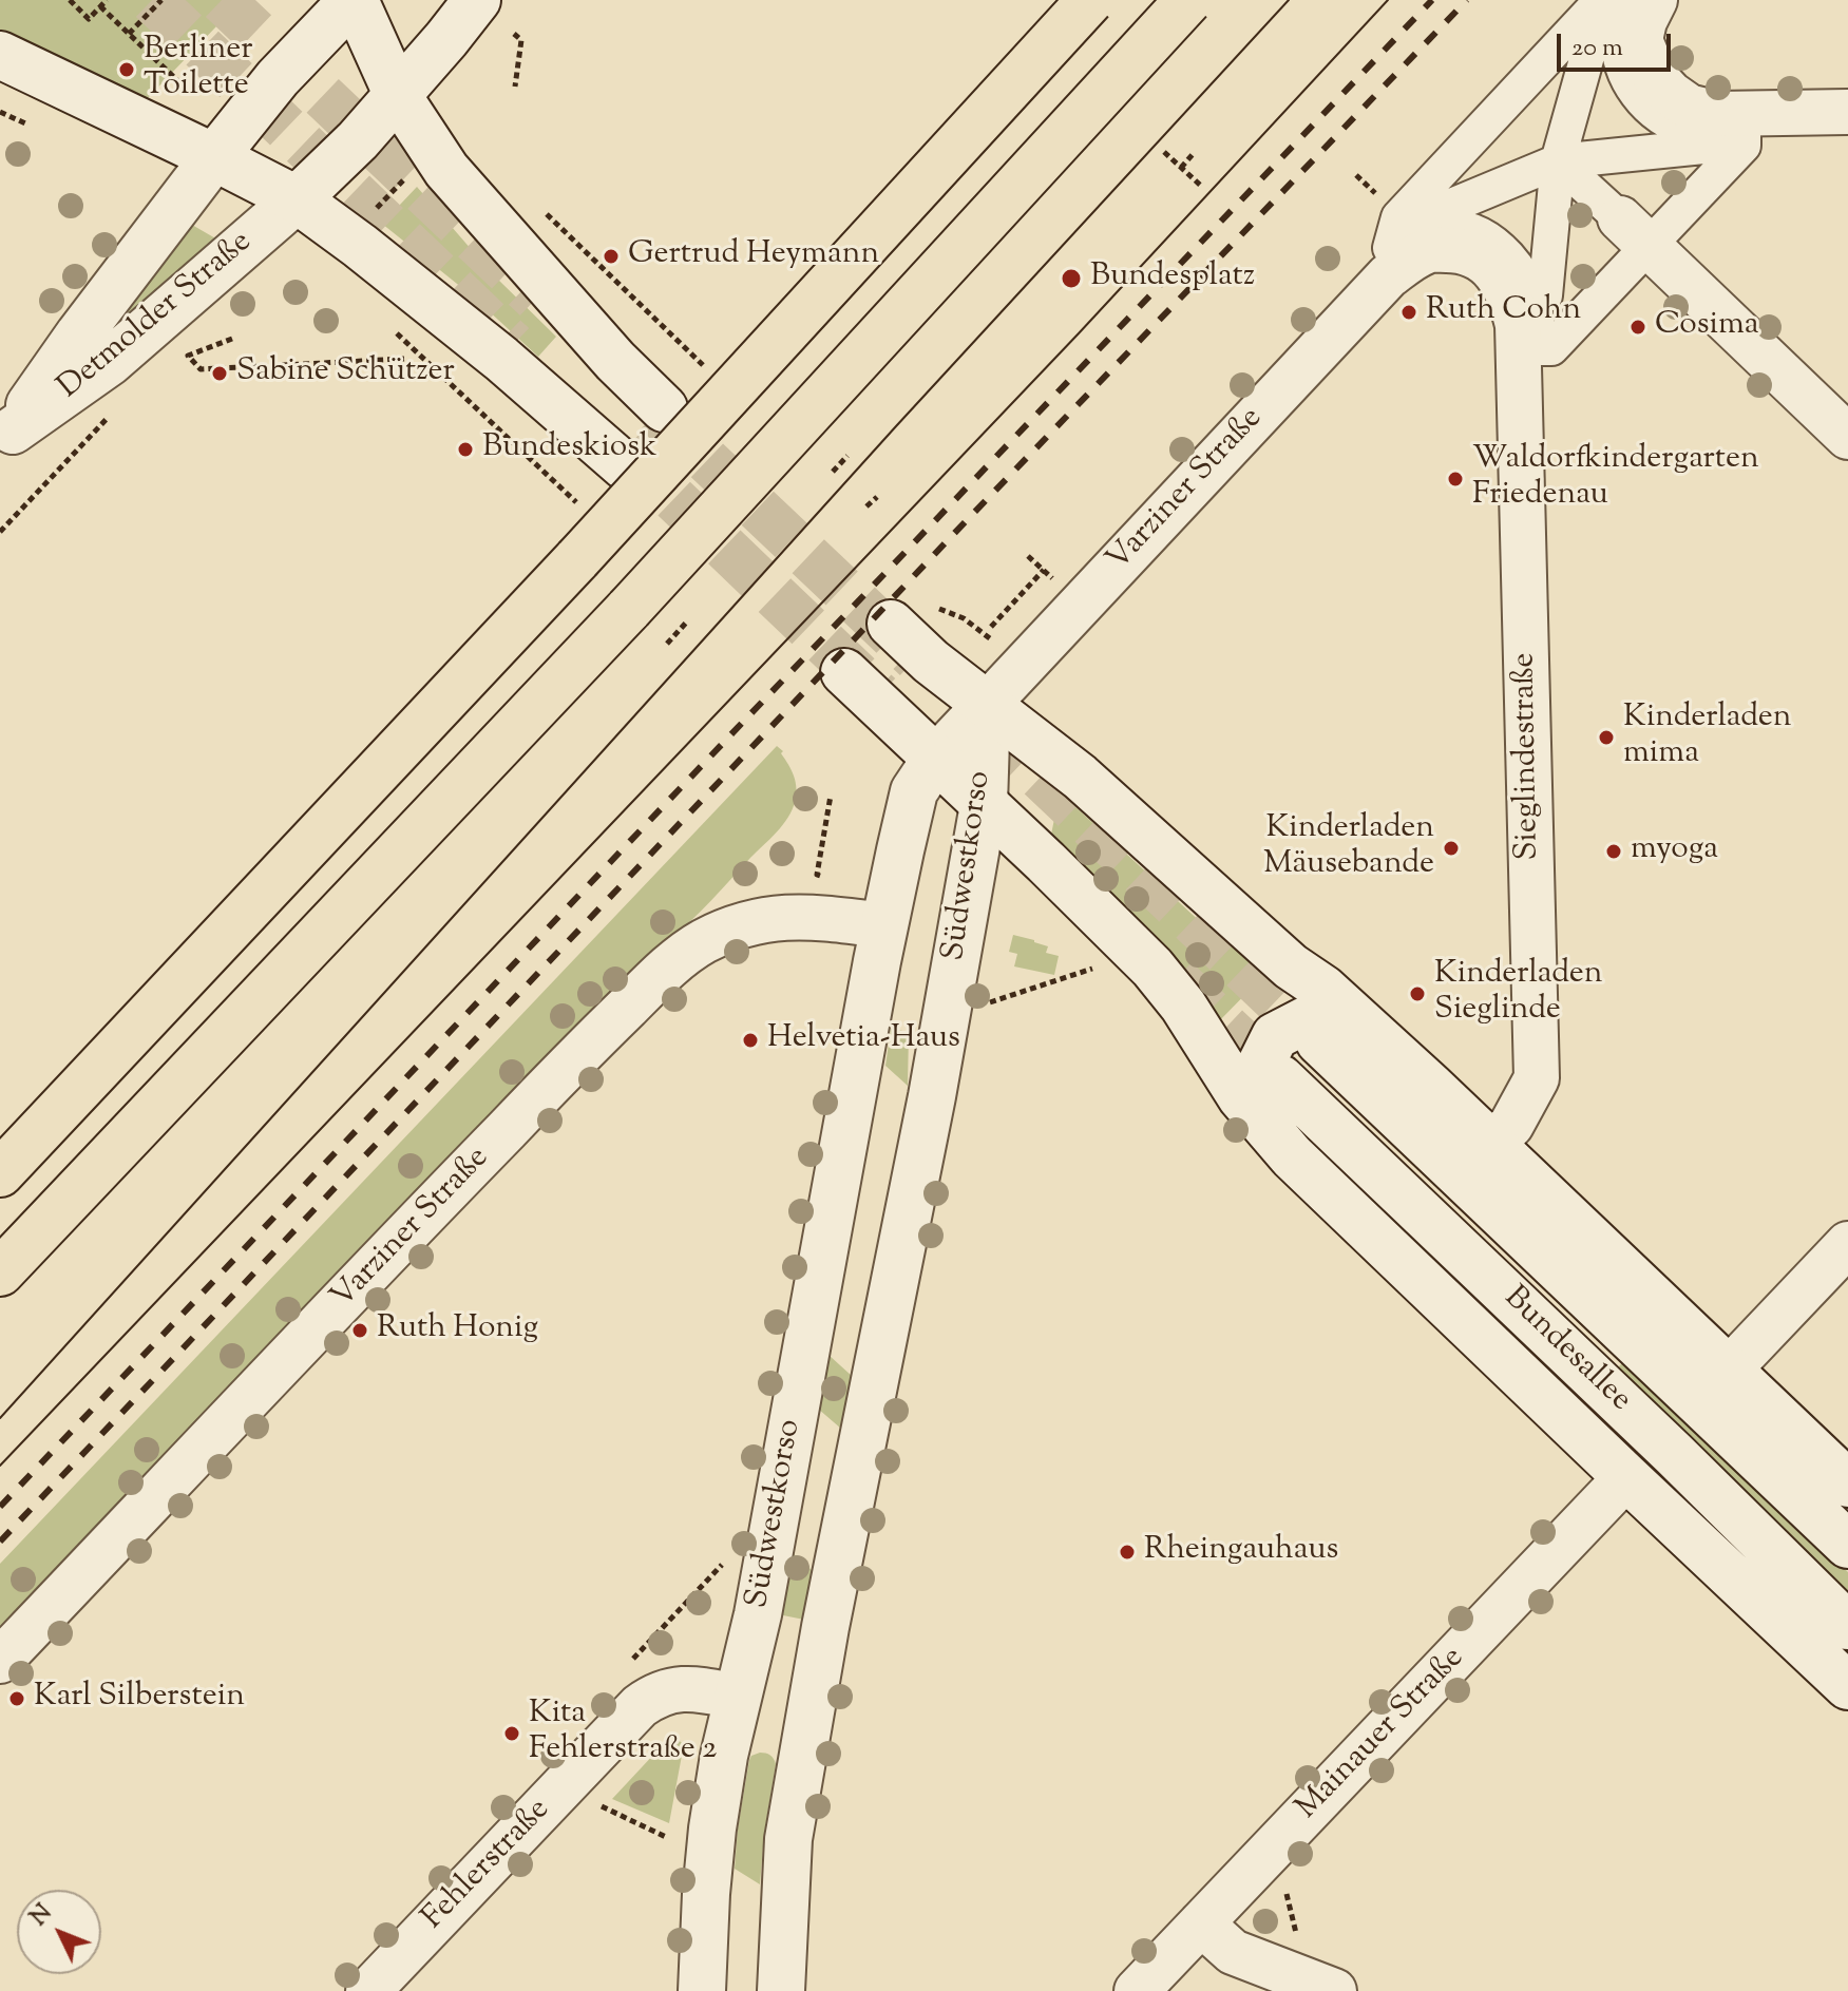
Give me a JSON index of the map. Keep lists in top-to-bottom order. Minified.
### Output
{"streets":{"main road":["Detmolder Straße","Südwestkorso","Bundesallee"],"street":["Varziner Straße","Sieglindestraße","Mainauer Straße","Fehlerstraße"]},"crossings":[["Varziner Straße","Sieglindestraße"],["Varziner Straße","Südwestkorso"],["Südwestkorso","Fehlerstraße"]],"places":["Berliner Toilette","Gertrud Heymann","Bundesplatz","Ruth Cohn","Cosima","Sabine Schützer","Bundeskiosk","Waldorfkindergarten Friedenau","Kinderladen mima","Kinderladen Mäusebande","myoga","Kinderladen Sieglinde","Helvetia-Haus","Ruth Honig","Rheingauhaus","Karl Silberstein","Kita Fehlerstraße 2"],"scale_bar":"20 m","north":"top left"}
